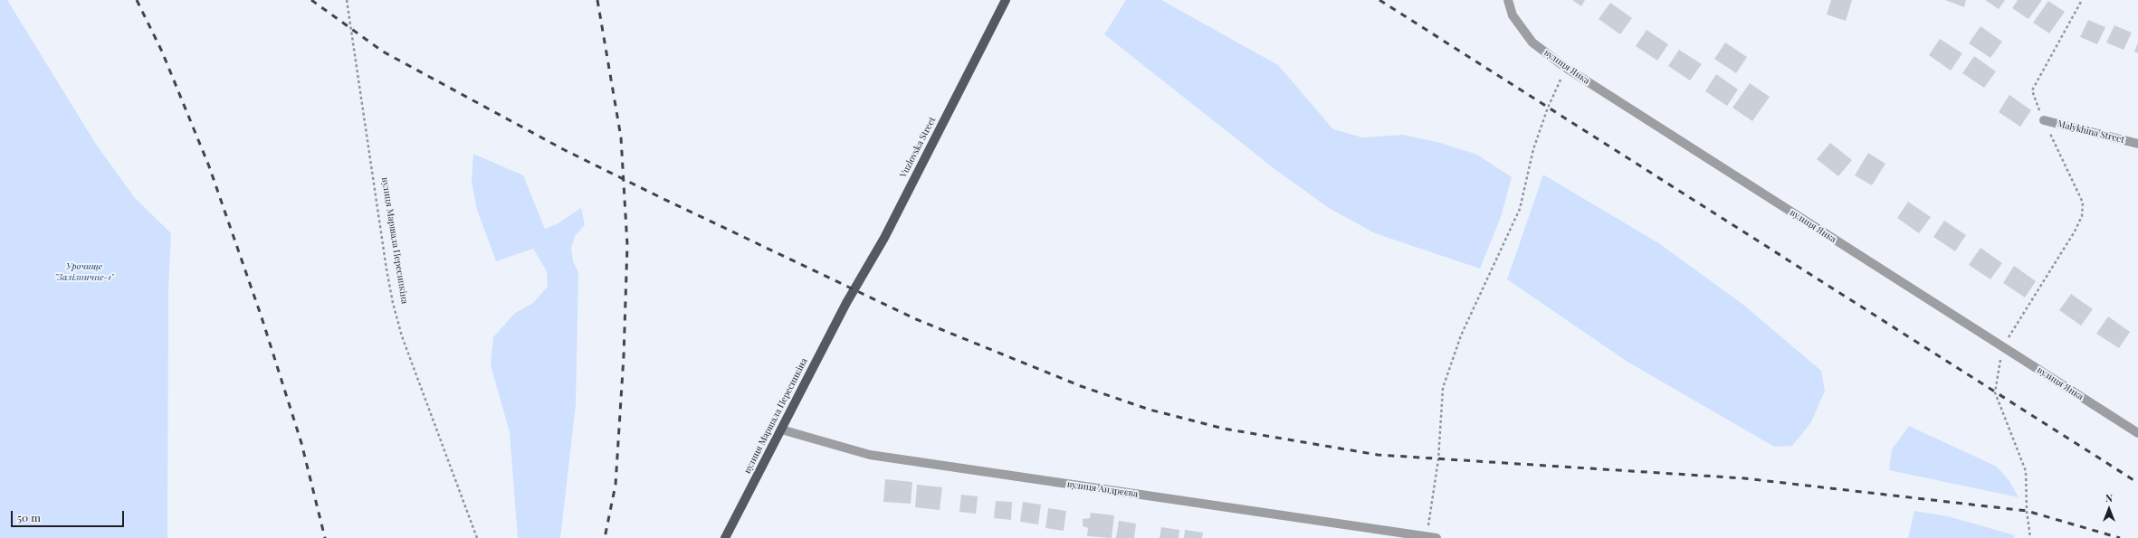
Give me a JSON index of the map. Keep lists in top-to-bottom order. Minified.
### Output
{"streets":{"main road":["Vuzlovska Street","вулиця Маршала Пересипкіна"],"street":["вулиця Янка","Malykhina Street","вулиця Андрєєва"]},"crossings":[["Vuzlovska Street","вулиця Маршала Пересипкіна"],["вулиця Маршала Пересипкіна","вулиця Андрєєва"]],"parks":["Урочище \"Залізничне-1\""],"scale_bar":"50 m","north":"top"}
